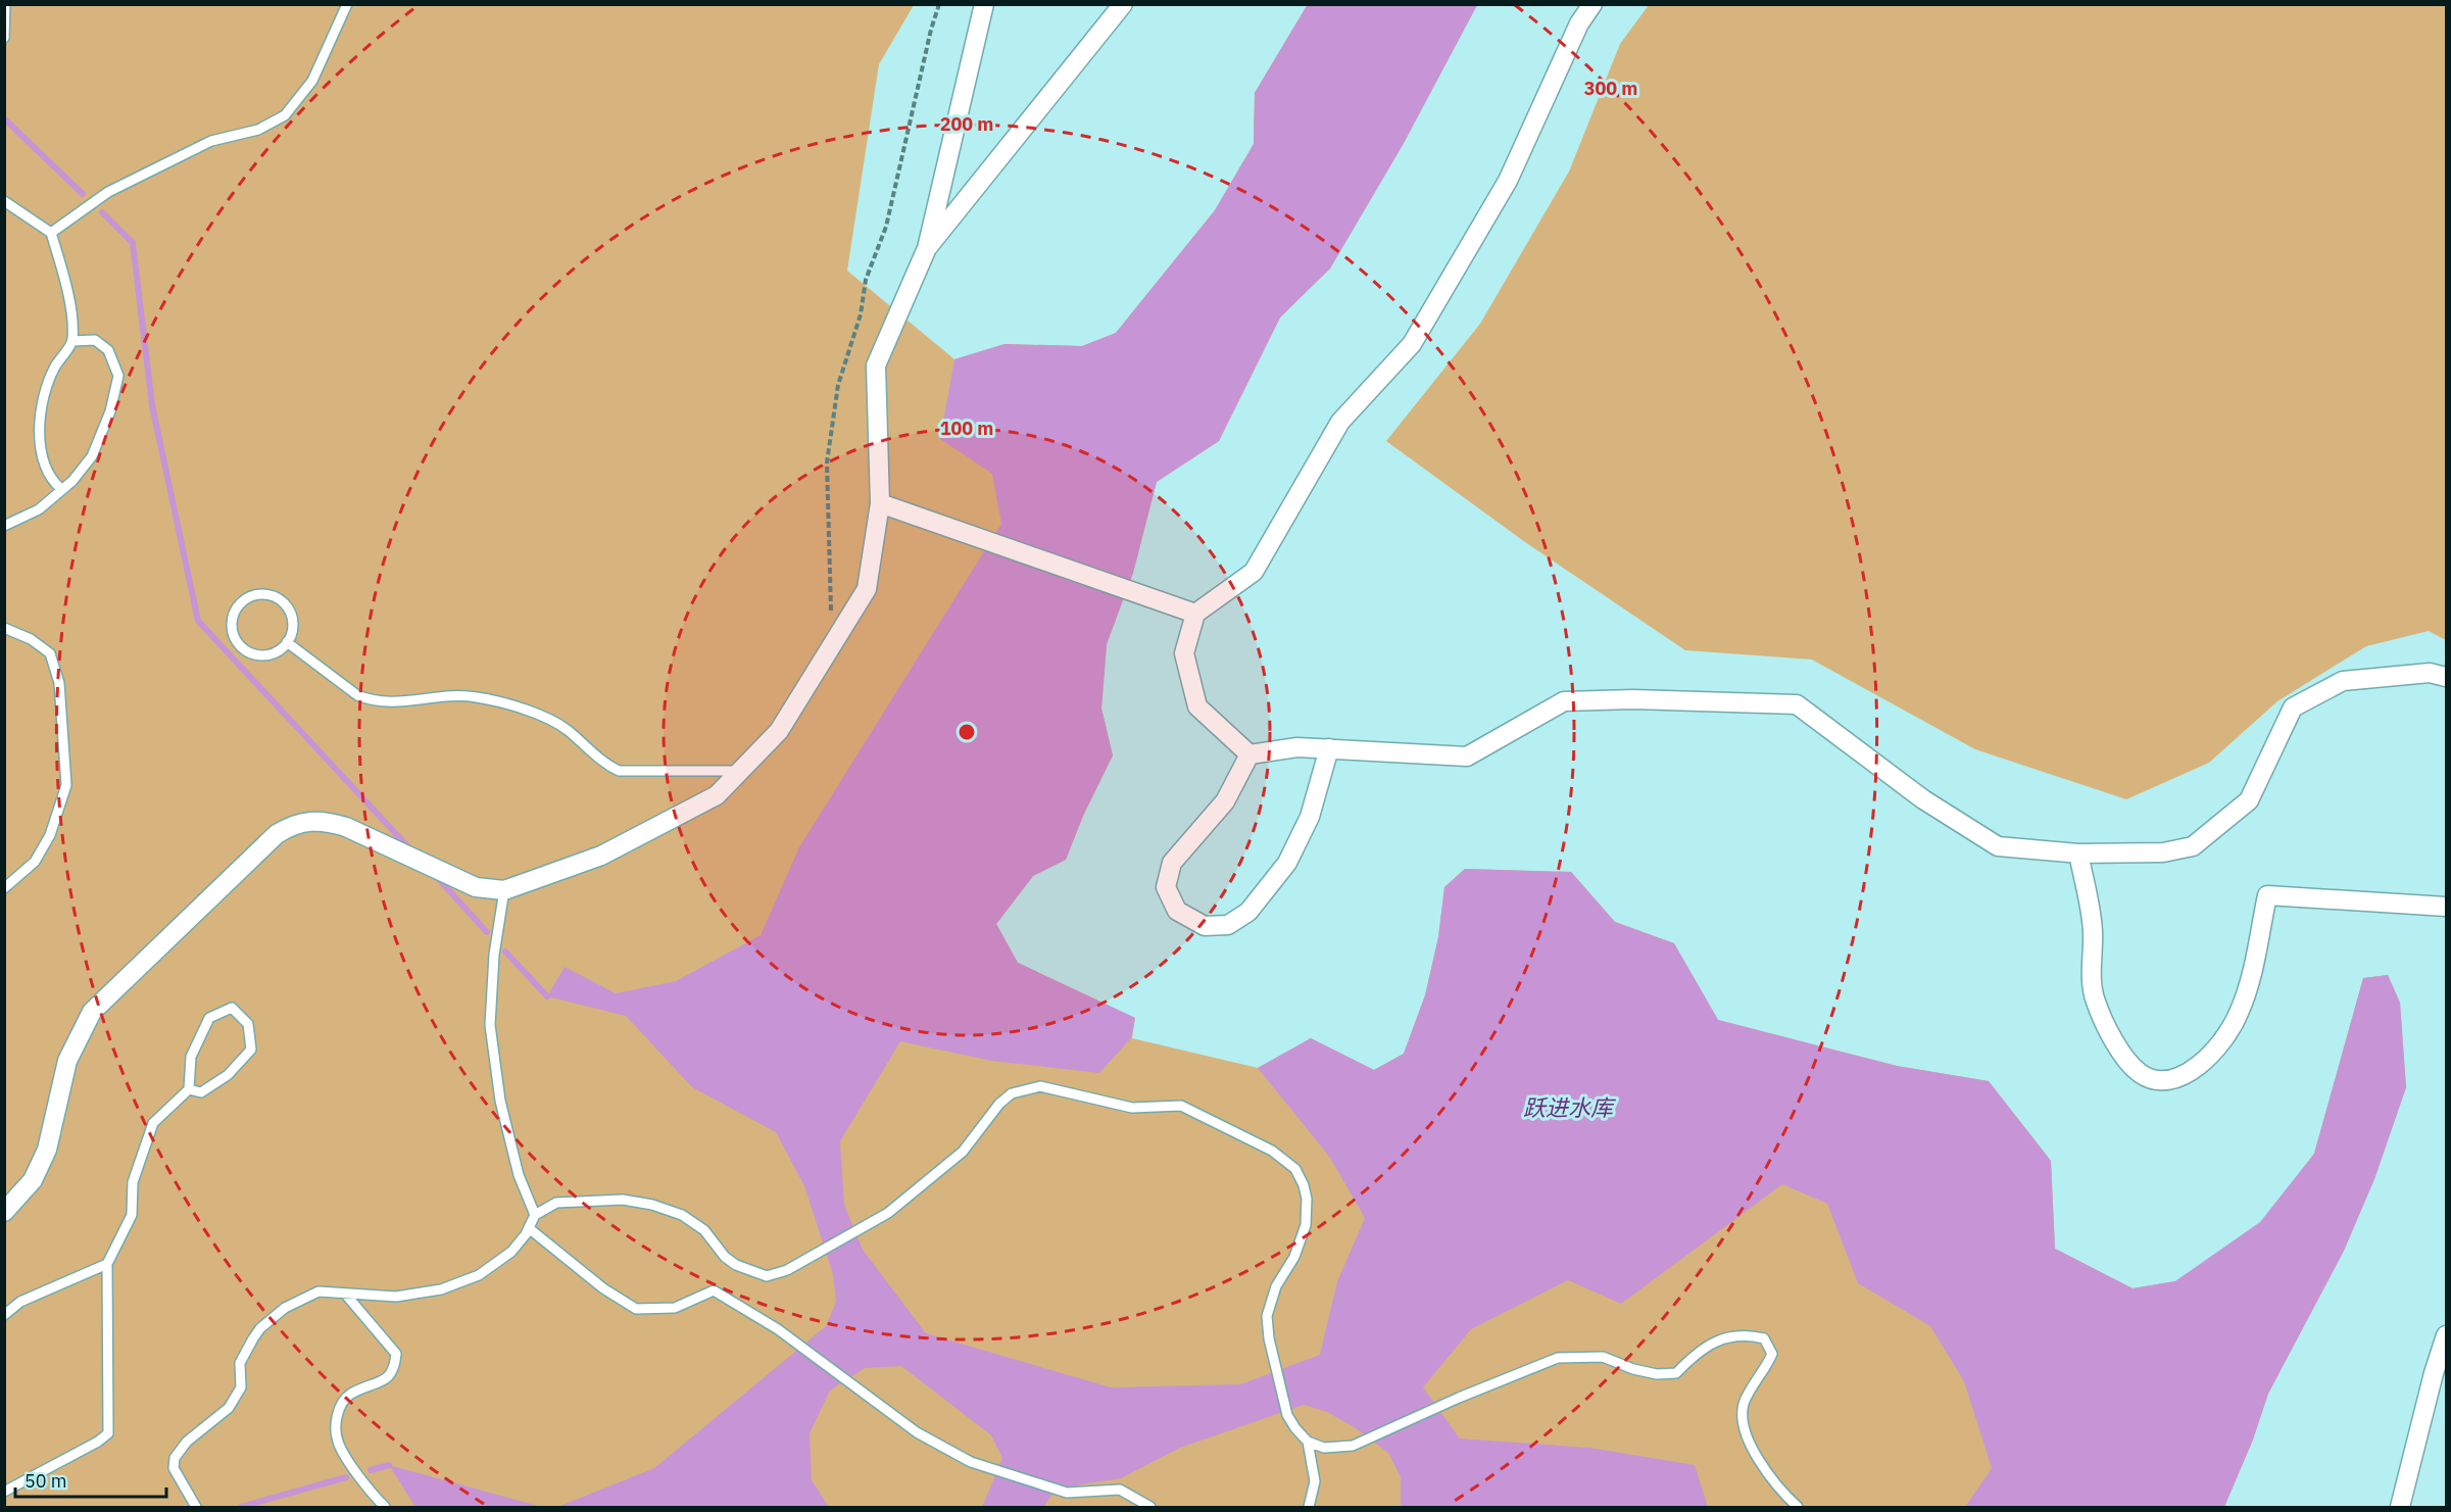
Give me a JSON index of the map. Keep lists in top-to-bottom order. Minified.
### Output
{"water":["跃进水库"],"scale_bar":"50 m","rings":["300 m","200 m","100 m"]}
